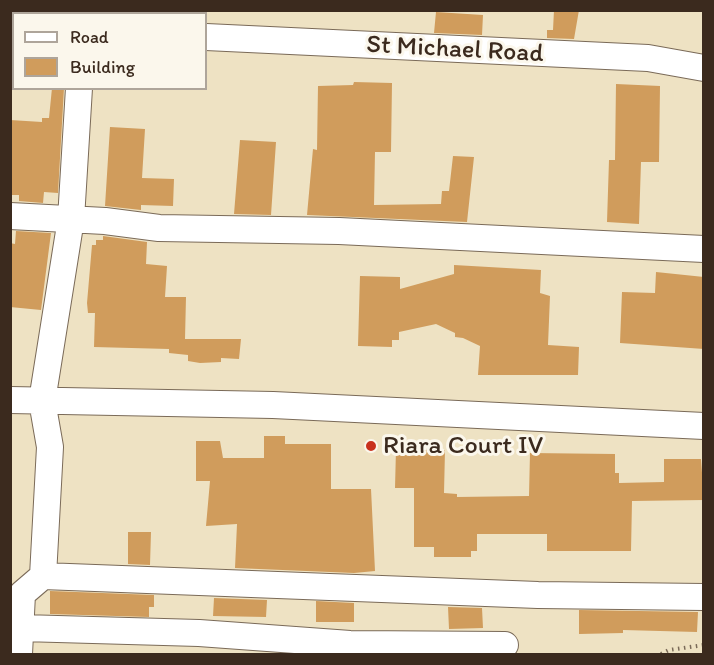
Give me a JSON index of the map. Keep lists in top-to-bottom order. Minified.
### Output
{"streets":{"street":["St Michael Road"]},"places":["Riara Court IV"],"legend":["Road","Building"]}
